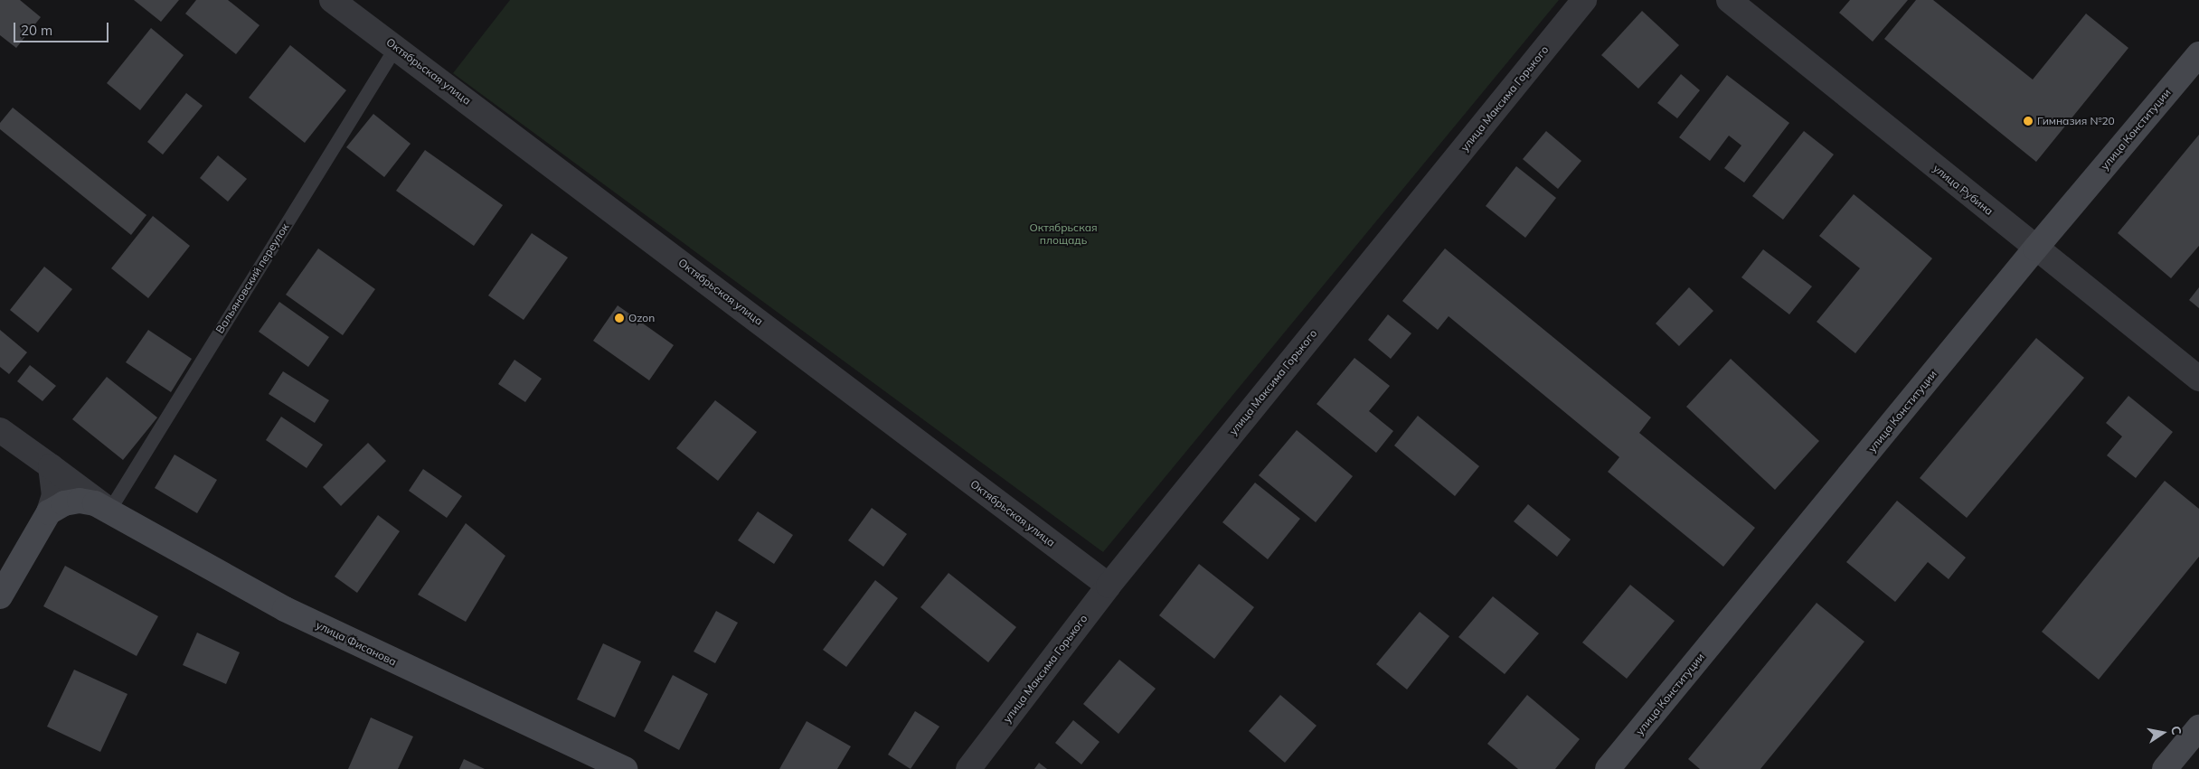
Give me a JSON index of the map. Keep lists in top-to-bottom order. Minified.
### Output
{"streets":{"street":["Октябрьская улица","улица Максима Горького","улица Конституции","улица Рубина","улица Фисанова"],"lane":["Вальяновский переулок"]},"crossings":[["Октябрьская улица","улица Максима Горького"],["Октябрьская улица","Вальяновский переулок"],["улица Конституции","улица Рубина"],["Вальяновский переулок","улица Фисанова"]],"parks":["Октябрьская площадь"],"places":["Гимназия №20","Ozon"],"scale_bar":"20 m","north":"right"}
